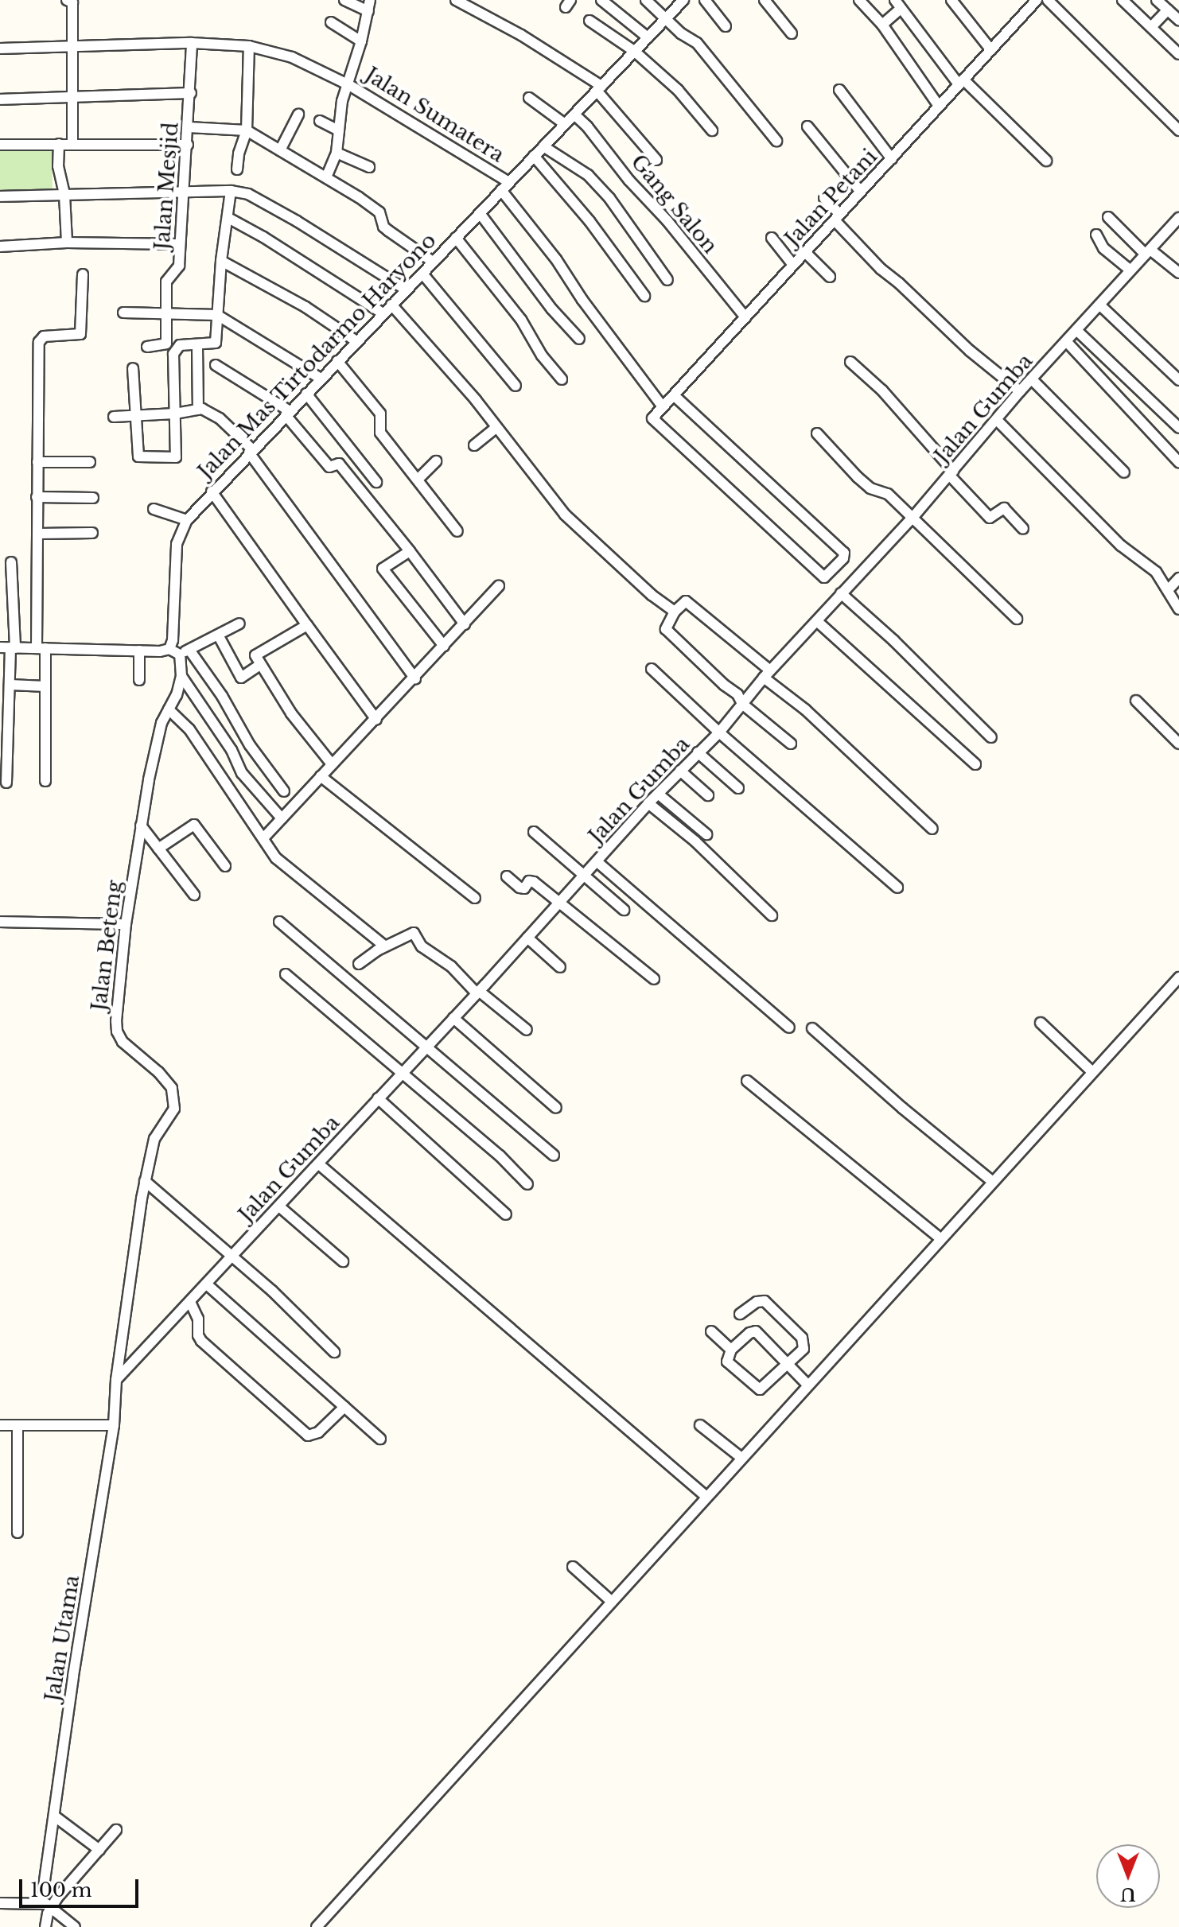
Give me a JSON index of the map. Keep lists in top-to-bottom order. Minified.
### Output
{"streets":{"street":["Jalan Sumatera","Jalan Mesjid","Jalan Petani","Gang Salon","Jalan Mas Tirtodarmo Haryono","Jalan Gumba","Jalan Beteng","Jalan Utama"]},"crossings":[["Jalan Sumatera","Jalan Mas Tirtodarmo Haryono"],["Jalan Petani","Gang Salon"],["Gang Salon","Jalan Mas Tirtodarmo Haryono"],["Jalan Gumba","Jalan Beteng"],["Jalan Gumba","Jalan Utama"],["Jalan Beteng","Jalan Utama"]],"scale_bar":"100 m","north":"bottom"}
